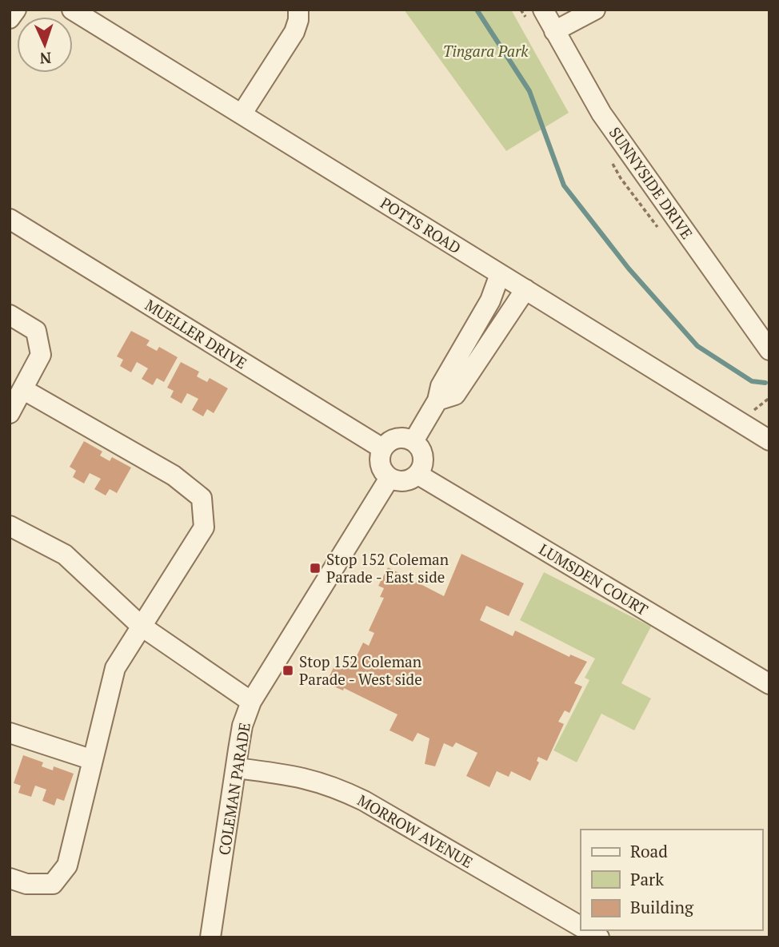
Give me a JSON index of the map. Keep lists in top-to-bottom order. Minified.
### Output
{"streets":{"street":["SUNNYSIDE DRIVE","POTTS ROAD","MUELLER DRIVE","LUMSDEN COURT","COLEMAN PARADE","MORROW AVENUE"]},"crossings":[["MUELLER DRIVE","LUMSDEN COURT"],["MUELLER DRIVE","COLEMAN PARADE"],["LUMSDEN COURT","COLEMAN PARADE"],["COLEMAN PARADE","MORROW AVENUE"]],"parks":["Tingara Park"],"places":{"transit":["Stop 152 Coleman Parade - East side","Stop 152 Coleman Parade - West side"]},"legend":["Road","Park","Building"],"north":"bottom"}
